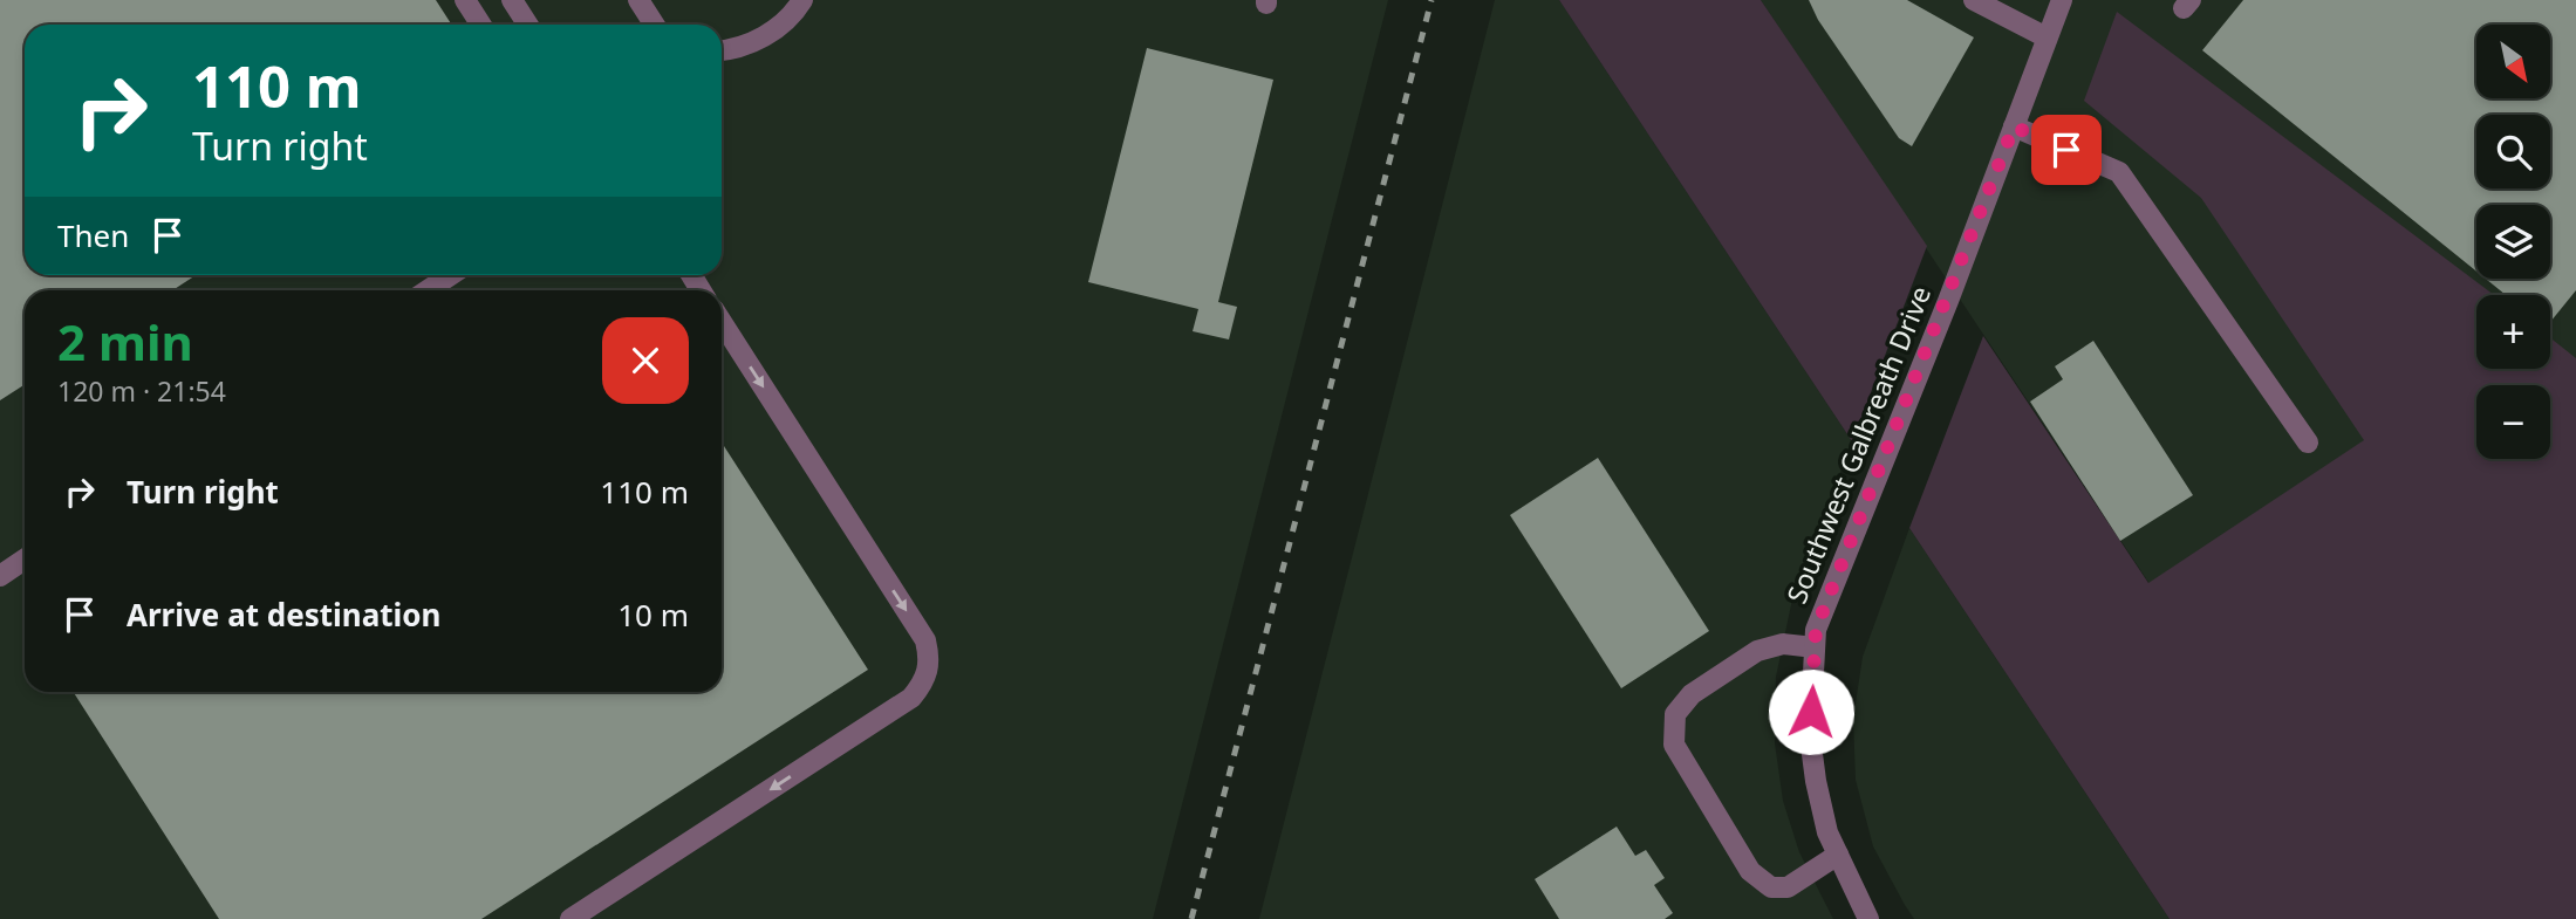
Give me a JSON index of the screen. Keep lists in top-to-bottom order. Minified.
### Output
{"streets":{"street":["Southwest Galbreath Drive"]},"north":"bottom right","page":{"map_buttons":["+","−"],"turn":["110 m","Turn right"],"then":"Then","heading":["2 min","120 m · 21:54"],"list":[{"name":"Turn right","value":"110 m"},{"name":"Arrive at destination","value":"10 m"}]}}
